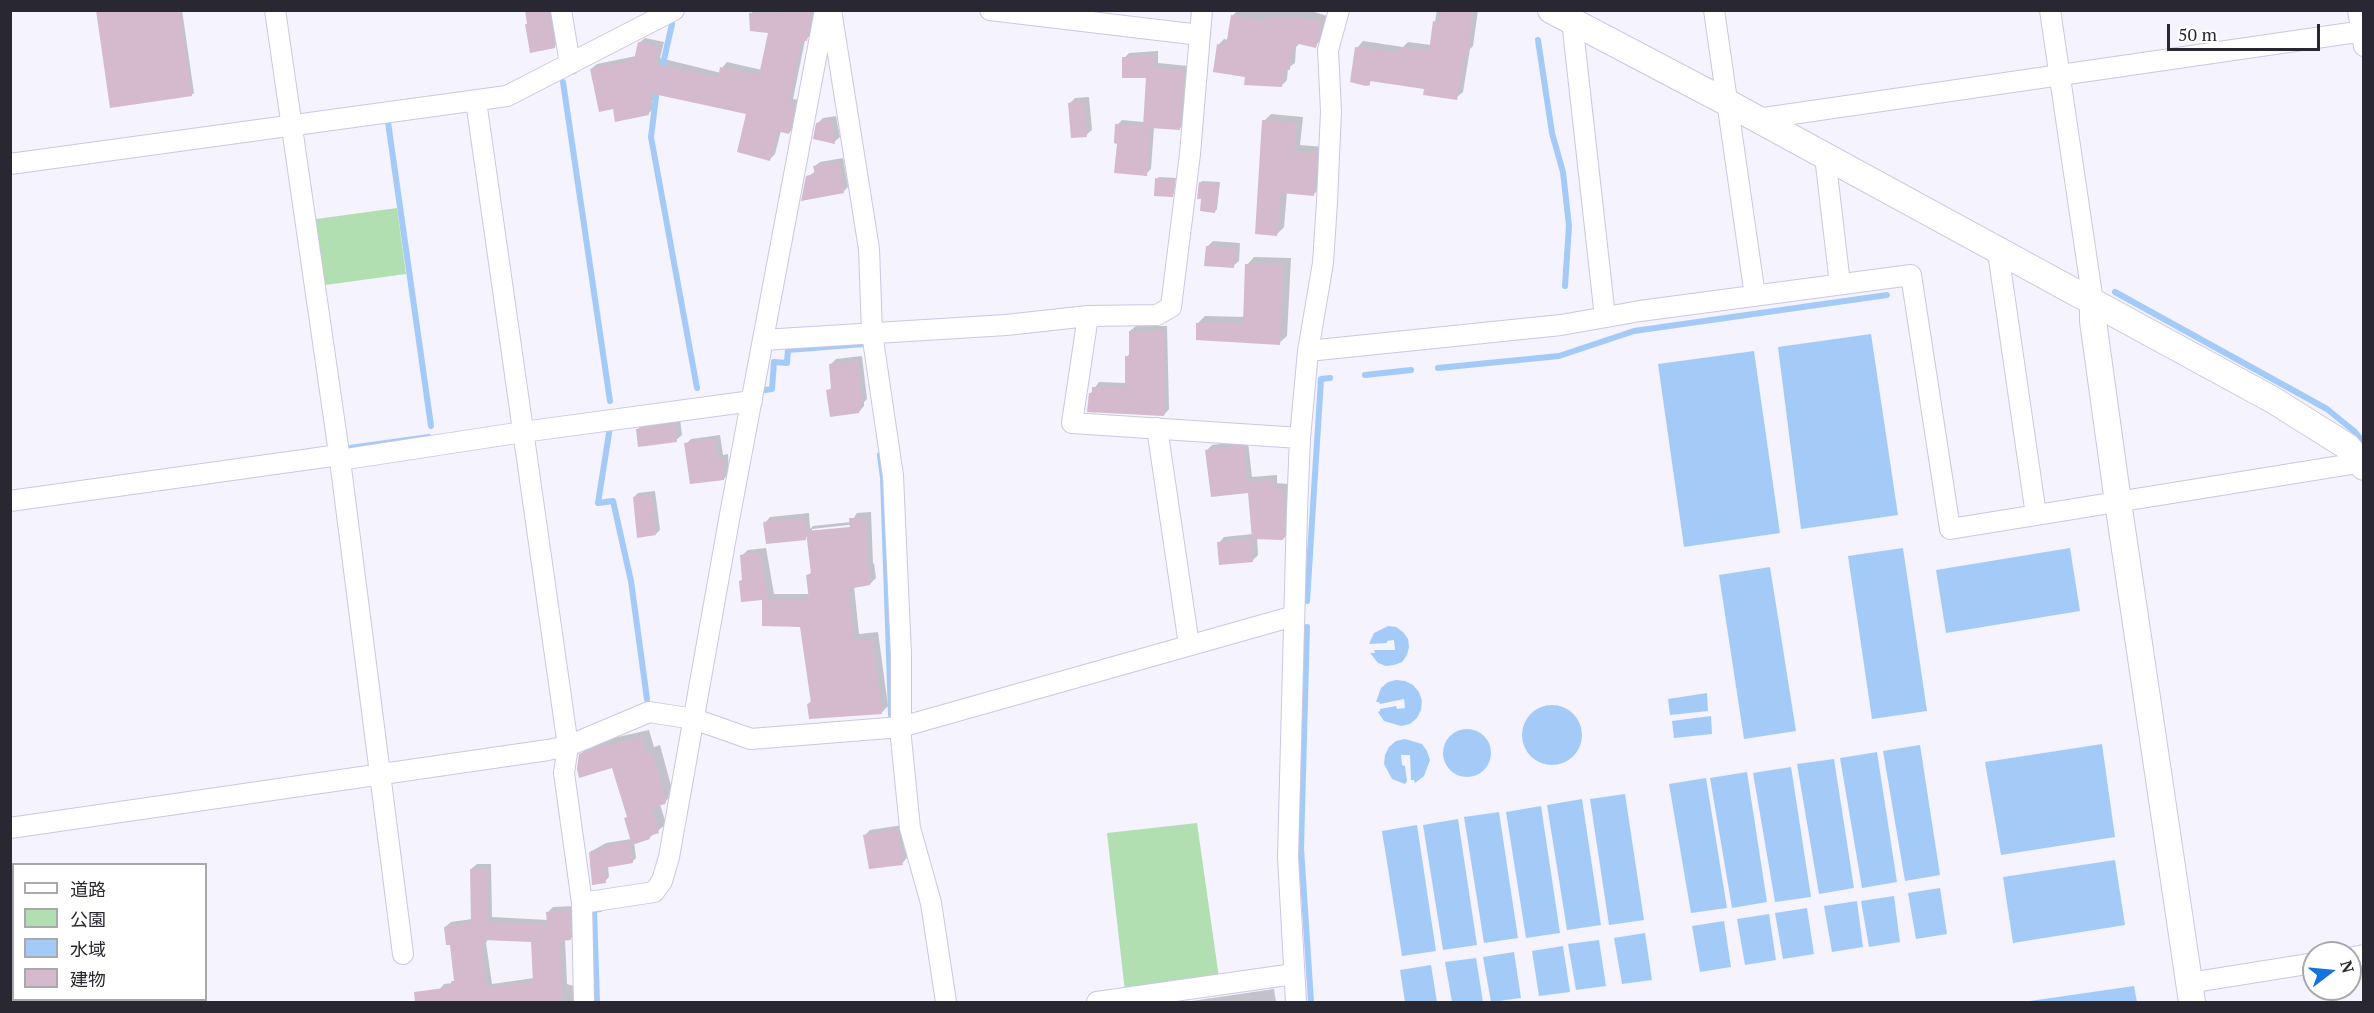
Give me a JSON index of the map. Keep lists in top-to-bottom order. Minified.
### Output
{"legend":["道路","公園","水域","建物"],"scale_bar":"50 m","north":"right"}
